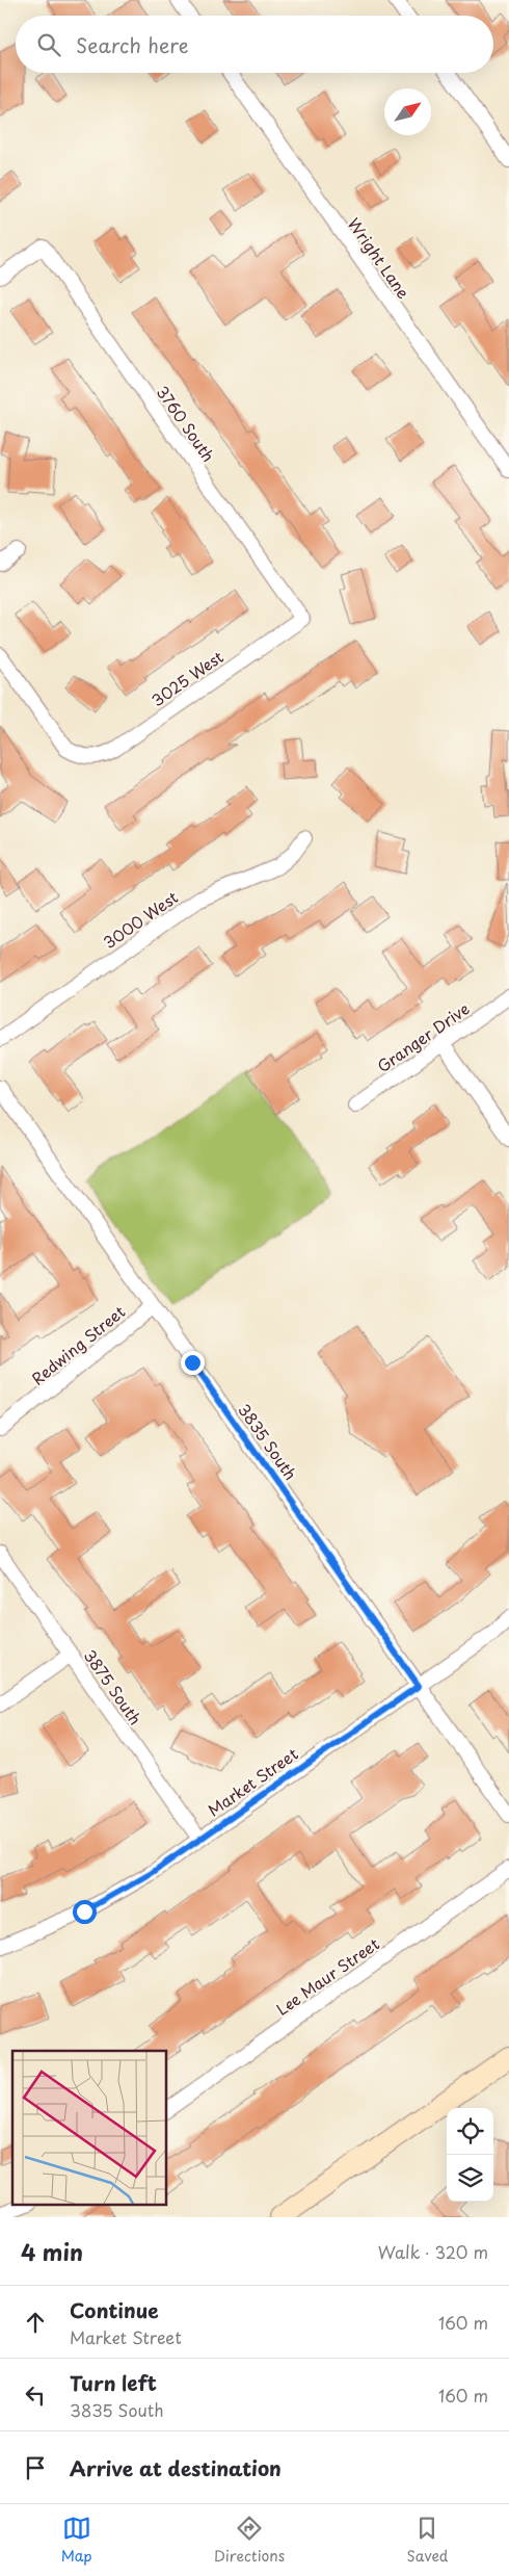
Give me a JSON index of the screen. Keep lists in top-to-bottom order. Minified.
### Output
{"streets":{"street":["Wright Lane","3760 South","3025 West","3000 West","Granger Drive","Redwing Street","3835 South","3875 South","Market Street","Lee Maur Street"]},"crossings":[["3760 South","3025 West"],["Redwing Street","3835 South"],["3835 South","Market Street"],["3875 South","Market Street"]],"north":"top right","page":{"search":"Search here","heading":["4 min","Walk · 320 m"],"list":[["Continue","Market Street","160 m"],["Turn left","3835 South","160 m"],"Arrive at destination"],"nav":["Map","Directions","Saved"]}}
